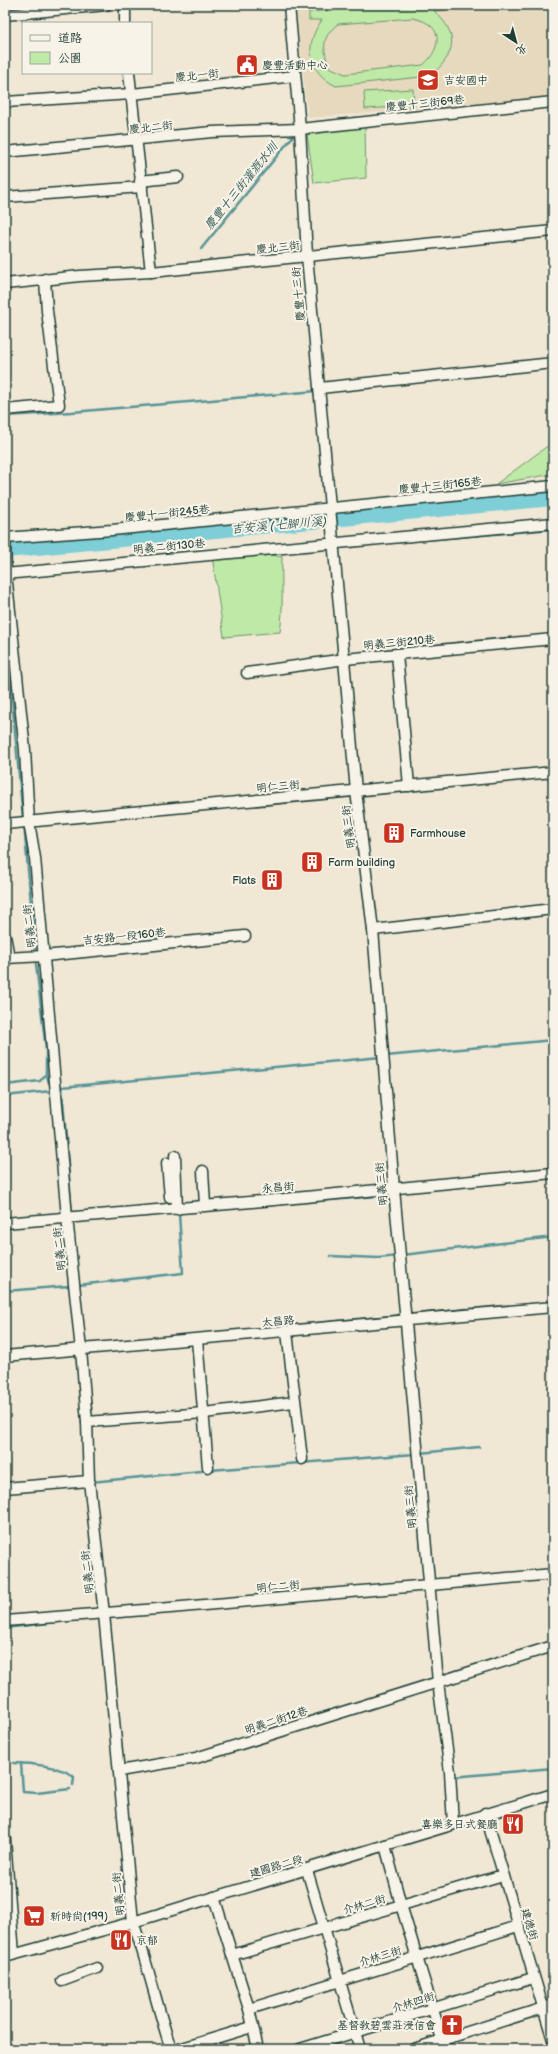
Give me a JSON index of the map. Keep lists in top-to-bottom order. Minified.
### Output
{"streets":{"street":["慶北一街","慶豐十三街69巷","慶北二街","慶北三街","慶豐十三街","慶豐十三街165巷","慶豐十一街245巷","明義二街130巷","明義三街210巷","明仁三街","明義三街","明義二街","吉安路一段160巷","永昌街","太昌路","明仁二街","明義二街12巷","建國路二段","介林二街","建德街","介林三街","介林四街"]},"crossings":[["慶北一街","慶豐十三街"],["慶豐十三街69巷","慶北二街"],["慶豐十三街69巷","慶豐十三街"],["慶北二街","慶豐十三街"],["慶北三街","慶豐十三街"],["慶豐十三街","慶豐十三街165巷"],["慶豐十三街","慶豐十一街245巷"],["慶豐十三街","明義二街130巷"],["慶豐十三街","明義三街"],["慶豐十三街165巷","慶豐十一街245巷"],["慶豐十一街245巷","明義二街"],["明義二街130巷","明義三街"],["明義二街130巷","明義二街"],["明義三街210巷","明義三街"],["明仁三街","明義三街"],["明仁三街","明義二街"],["明義三街","永昌街"],["明義三街","太昌路"],["明義三街","明仁二街"],["明義三街","明義二街12巷"],["明義三街","建國路二段"],["明義二街","吉安路一段160巷"],["明義二街","永昌街"],["明義二街","太昌路"],["明義二街","明仁二街"],["明義二街","明義二街12巷"],["明義二街","建國路二段"],["建國路二段","建德街"],["介林二街","建德街"],["建德街","介林三街"],["建德街","介林四街"]],"water":["慶豐十三街灌溉水圳","吉安溪 (七腳川溪)"],"places":{"public building":["慶豐活動中心"],"school or university":["吉安國中"],"building":["Farmhouse","Farm building","Flats"],"restaurant":["喜樂多日式餐廳","京郁"],"supermarket":["新時尚(199)"],"church":["基督教碧雲莊浸信會"]},"legend":["道路","公園"],"north":"bottom right"}
